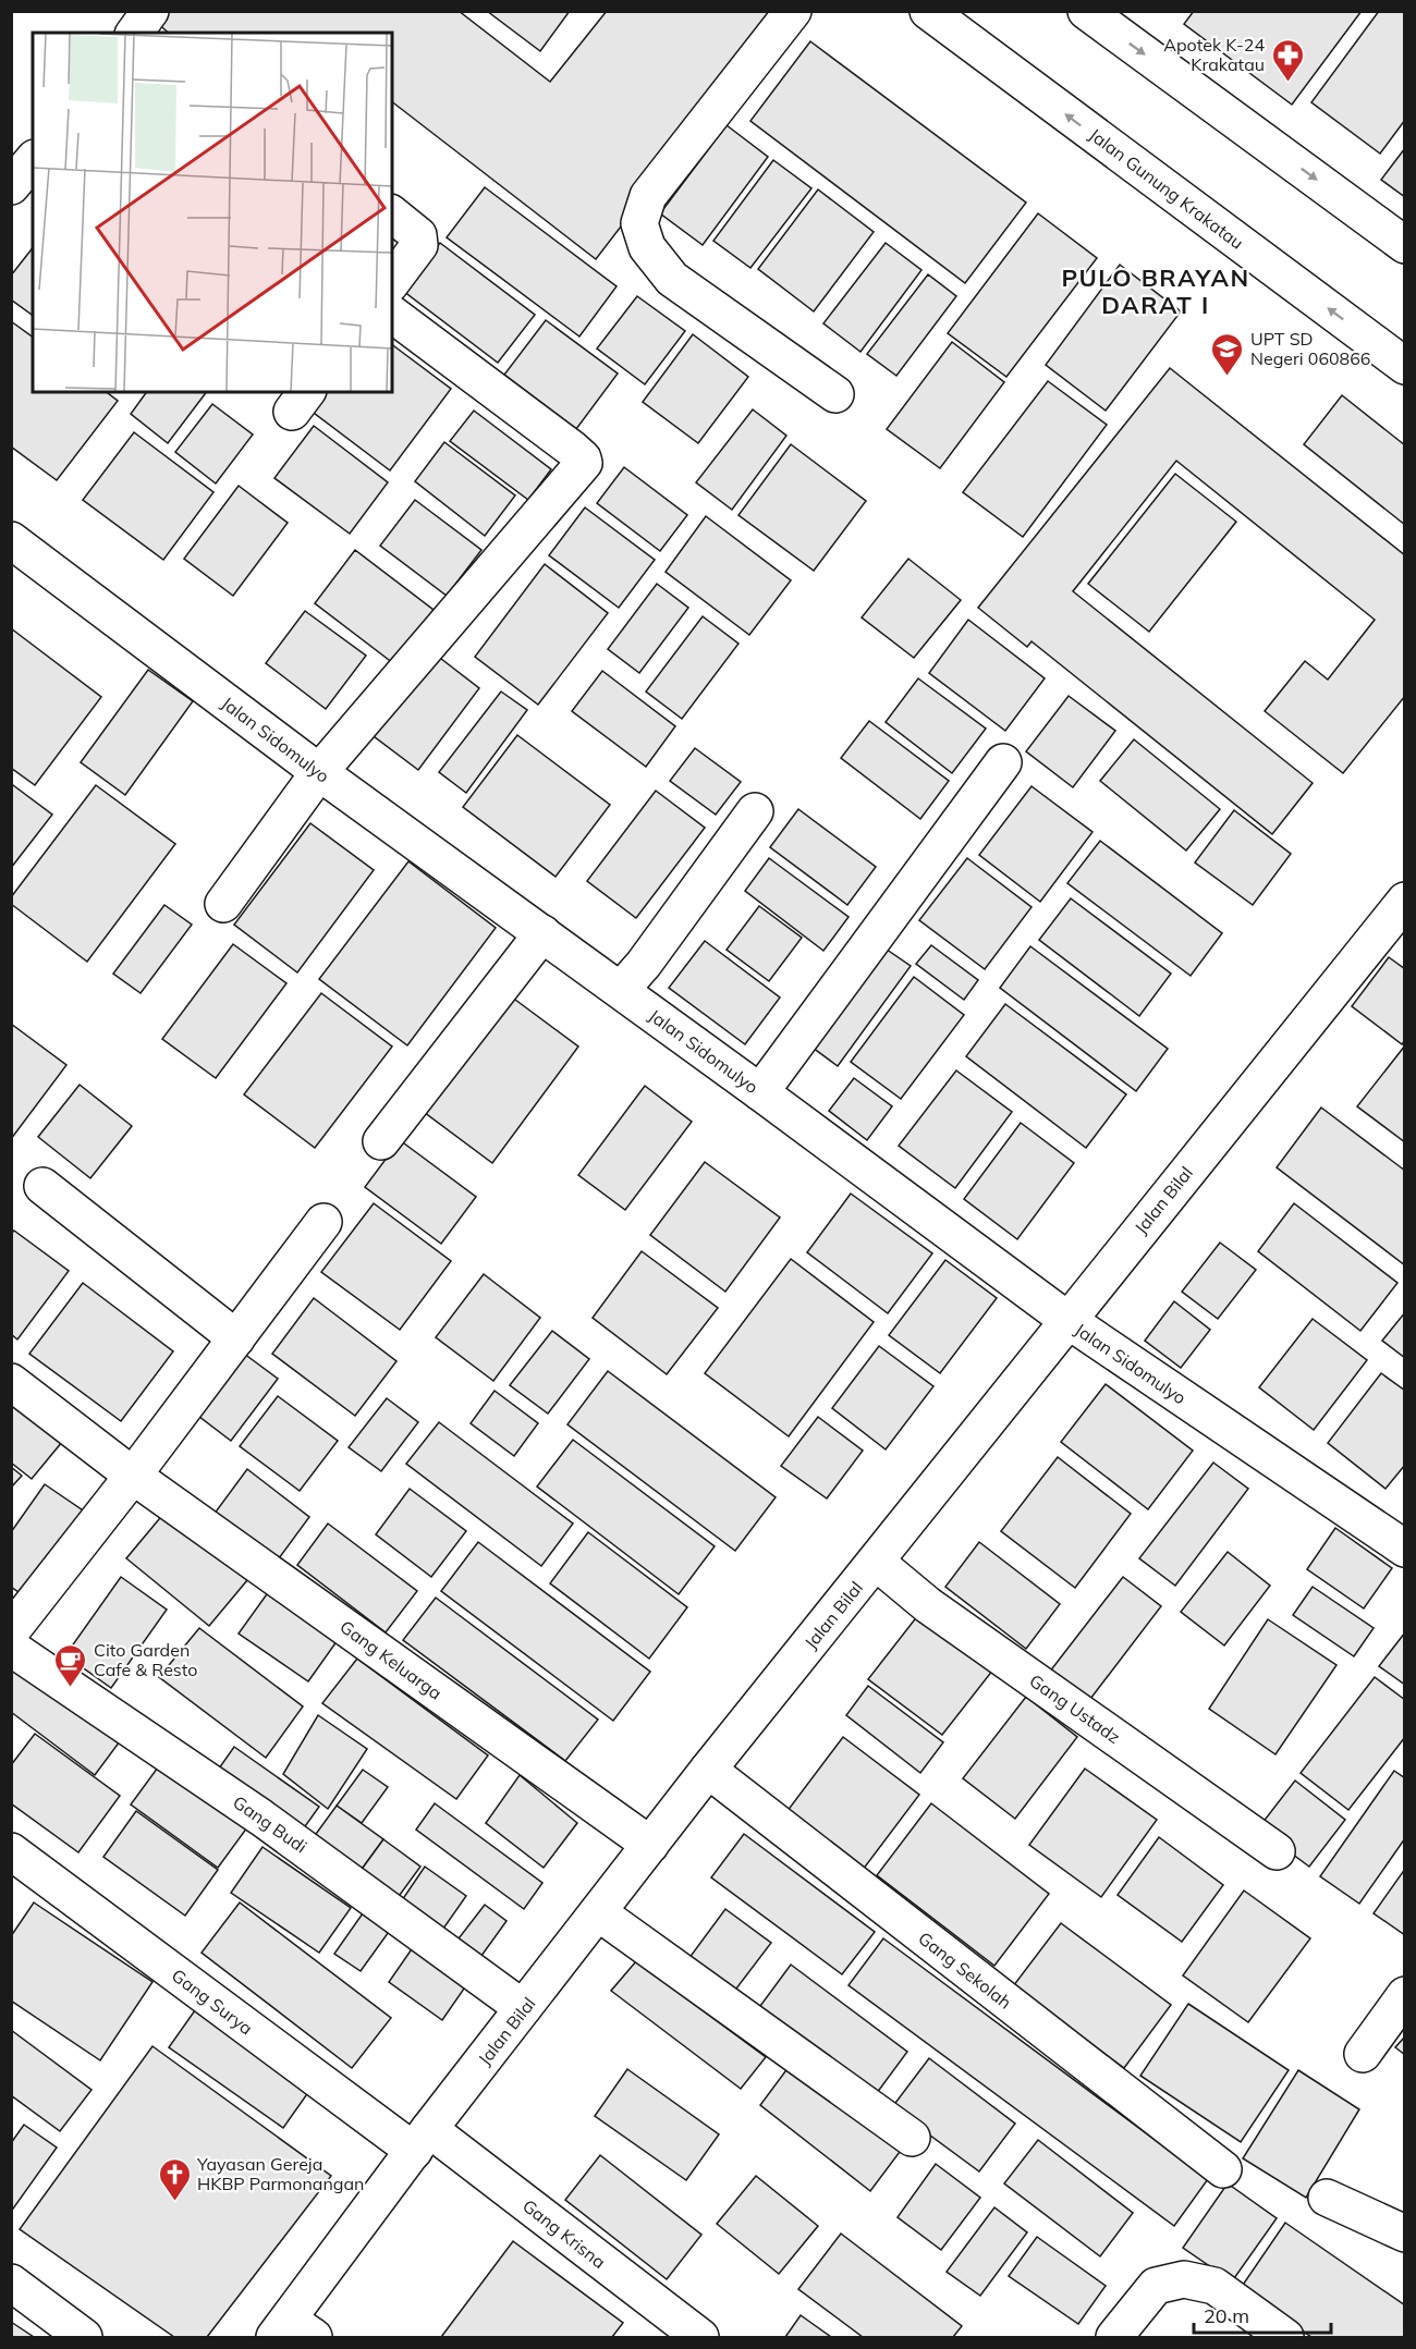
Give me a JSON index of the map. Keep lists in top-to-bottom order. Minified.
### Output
{"streets":{"street":["Jalan Gunung Krakatau","Jalan Sidomulyo","Jalan Bilal","Gang Keluarga","Gang Ustadz","Gang Budi","Gang Sekolah","Gang Surya","Gang Krisna"]},"crossings":[["Jalan Sidomulyo","Jalan Bilal"],["Jalan Bilal","Gang Keluarga"],["Jalan Bilal","Gang Ustadz"],["Jalan Bilal","Gang Budi"],["Jalan Bilal","Gang Sekolah"],["Jalan Bilal","Gang Surya"],["Jalan Bilal","Gang Krisna"],["Gang Surya","Gang Krisna"]],"districts":["PULO BRAYAN DARAT I"],"places":{"pharmacy":["Apotek K-24 Krakatau"],"school or university":["UPT SD Negeri 060866"],"cafe":["Cito Garden Cafe & Resto"],"church":["Yayasan Gereja HKBP Parmonangan"]},"scale_bar":"20 m"}
